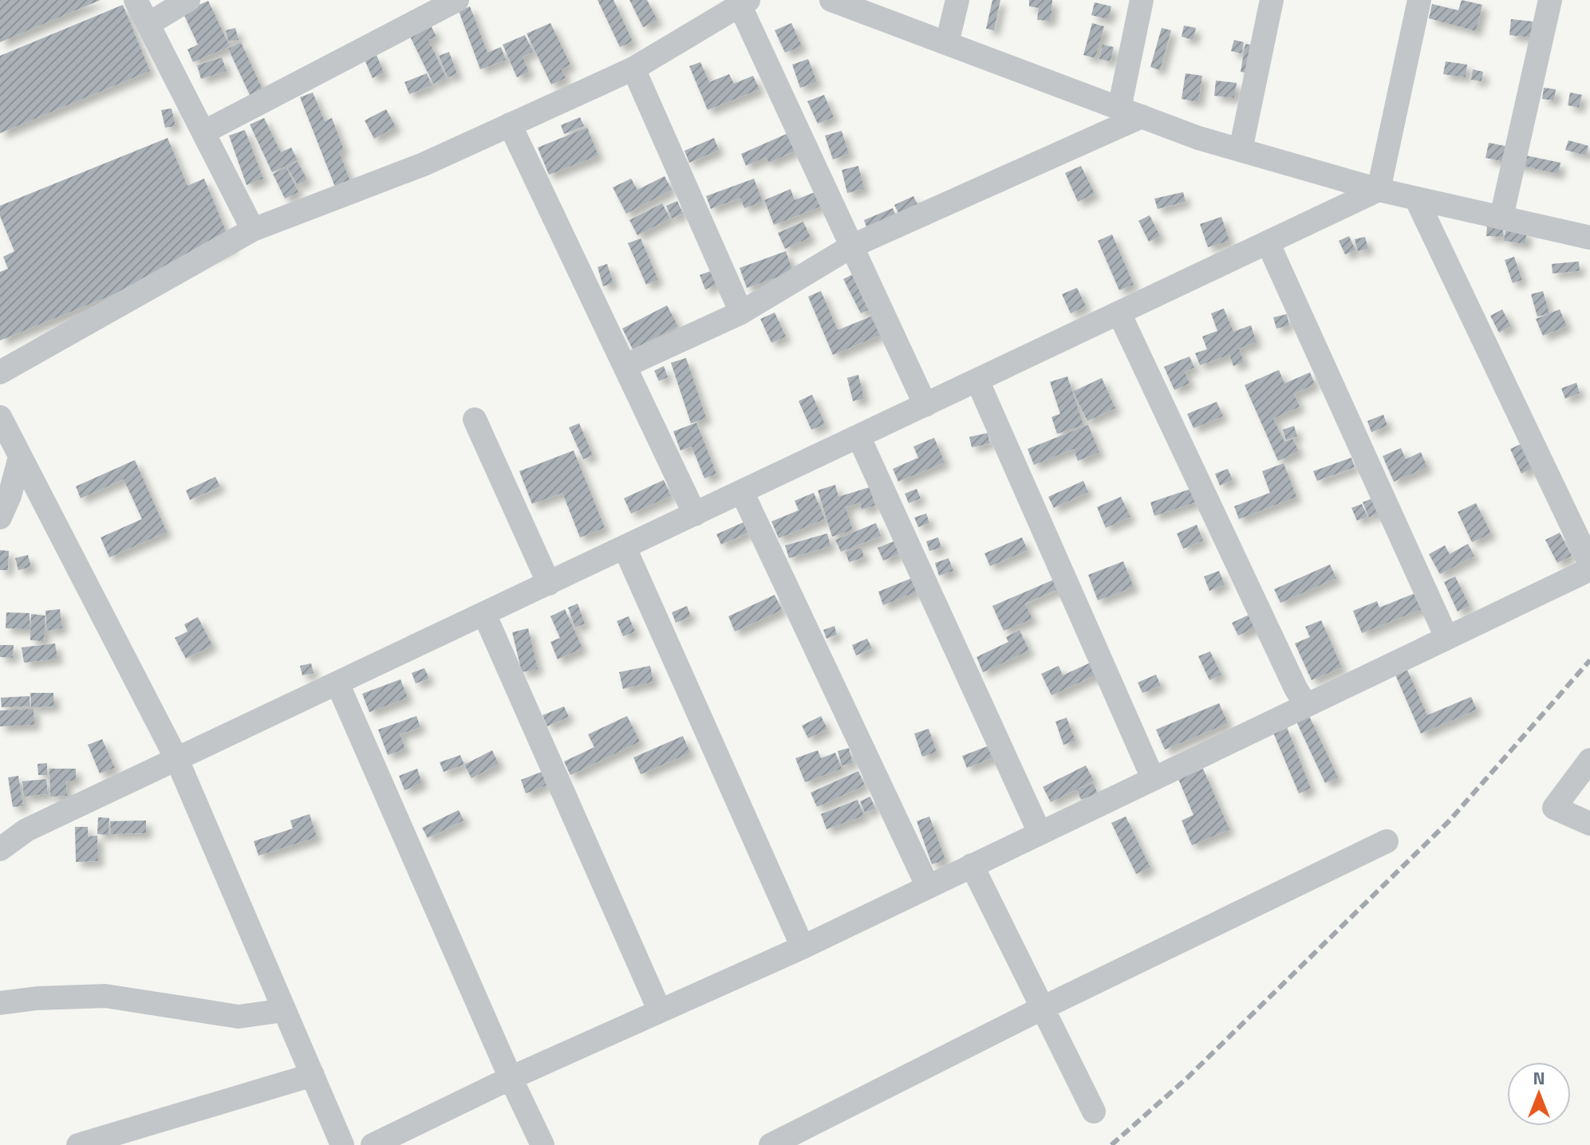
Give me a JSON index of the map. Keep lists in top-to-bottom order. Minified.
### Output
{"north":"top"}
